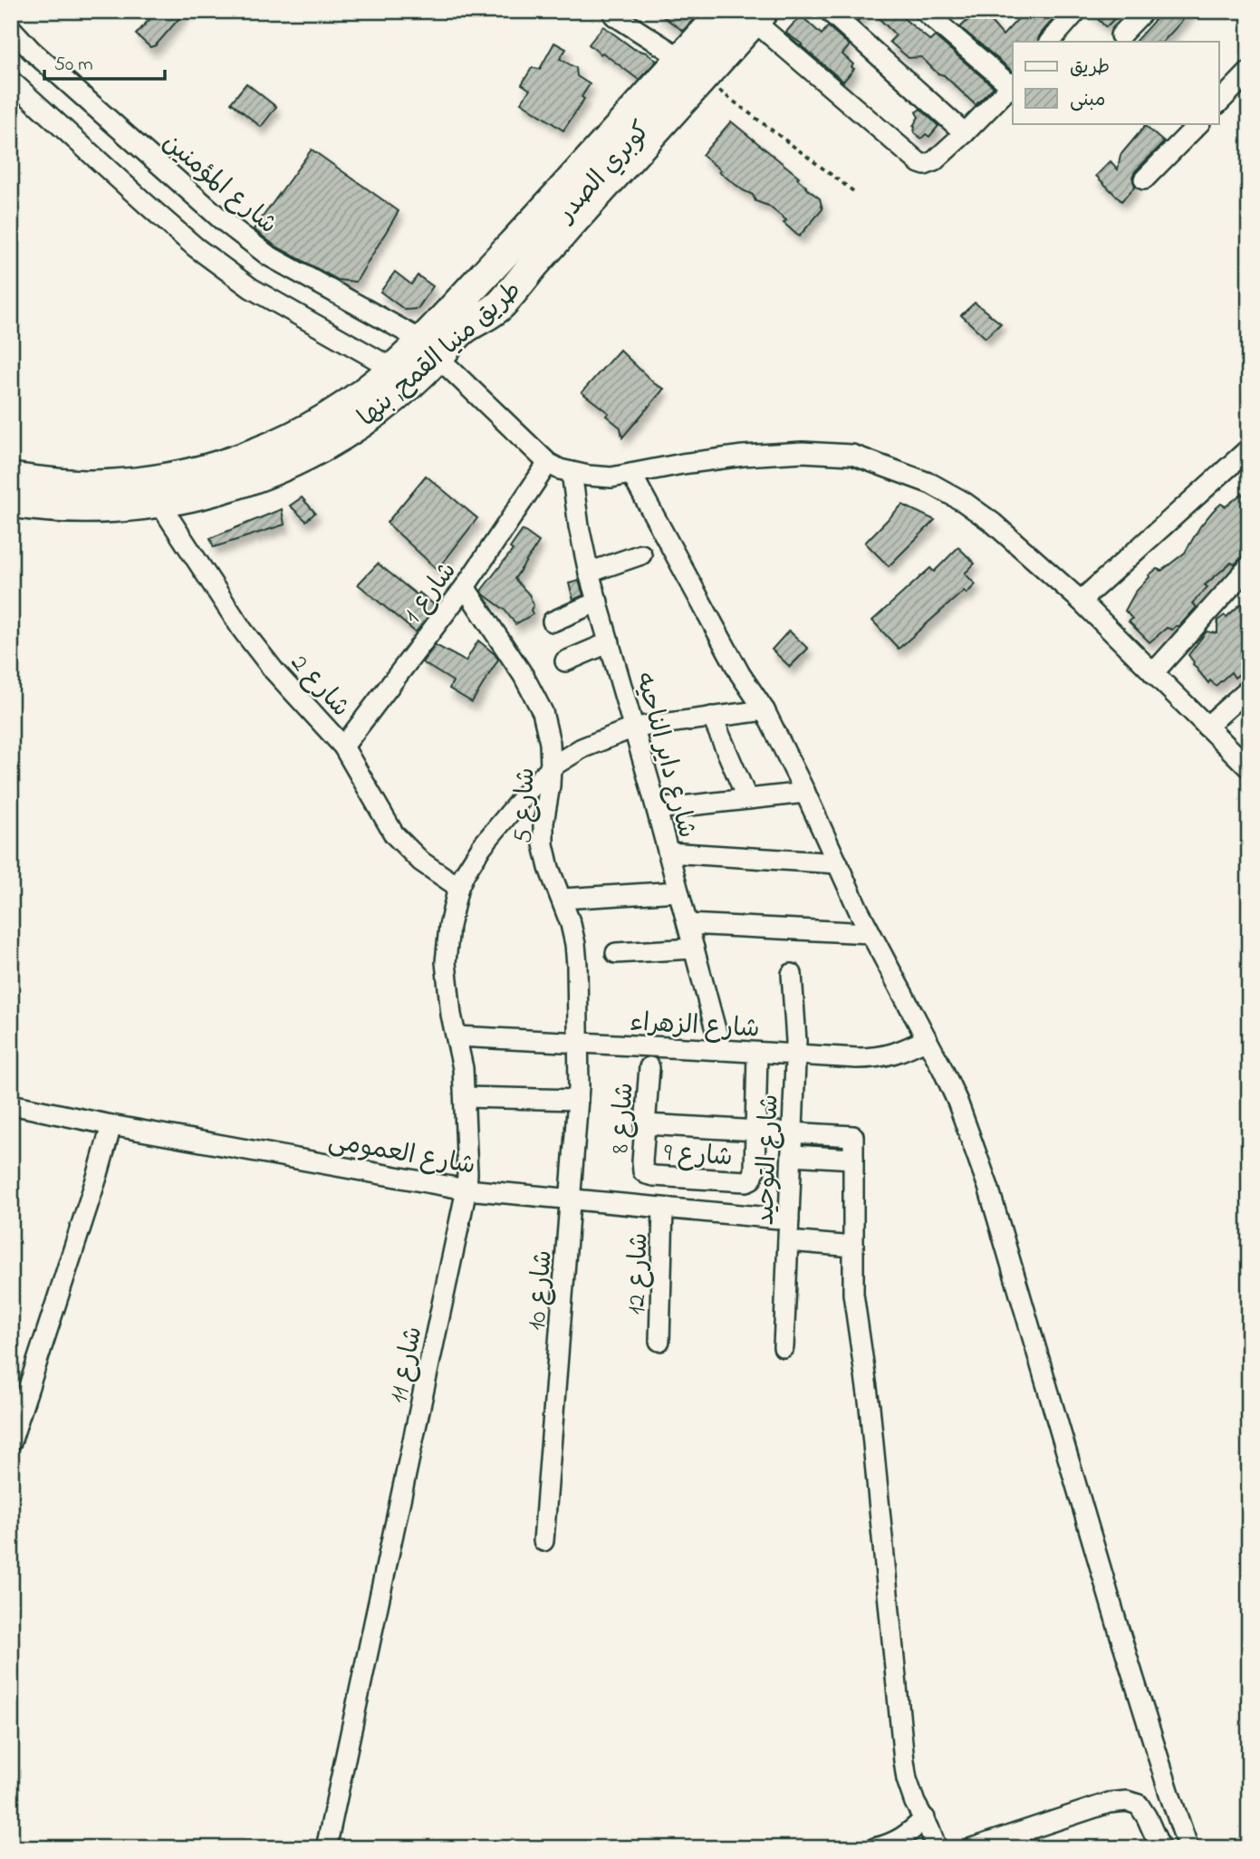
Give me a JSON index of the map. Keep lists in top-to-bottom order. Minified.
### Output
{"streets":{"highway":["كوبري الصدر","طريق منيا القمح, بنها"],"street":["شارع المؤمنين","شارع 1","شارع 2","شارع داير الناحيه","شارع 5","شارع الزهراء","شارع 8","شارع العمومى","شارع 9","شارع التوحيد","شارع 12","شارع 10","شارع 11"]},"crossings":[["كوبري الصدر","طريق منيا القمح, بنها"],["شارع المؤمنين","طريق منيا القمح, بنها"],["شارع المؤمنين","شارع 1"],["طريق منيا القمح, بنها","شارع 2"],["شارع 1","شارع 2"],["شارع 1","شارع 5"],["شارع 2","شارع 11"],["شارع داير الناحيه","شارع الزهراء"],["شارع داير الناحيه","شارع 11"],["شارع 5","شارع الزهراء"],["شارع 5","شارع 10"],["شارع 5","شارع 11"],["شارع الزهراء","شارع التوحيد"],["شارع الزهراء","شارع 10"],["شارع الزهراء","شارع 11"],["شارع 8","شارع 9"],["شارع العمومى","شارع التوحيد"],["شارع العمومى","شارع 12"],["شارع العمومى","شارع 10"],["شارع العمومى","شارع 11"]],"legend":["طريق","مبنى"],"scale_bar":"50 m"}
